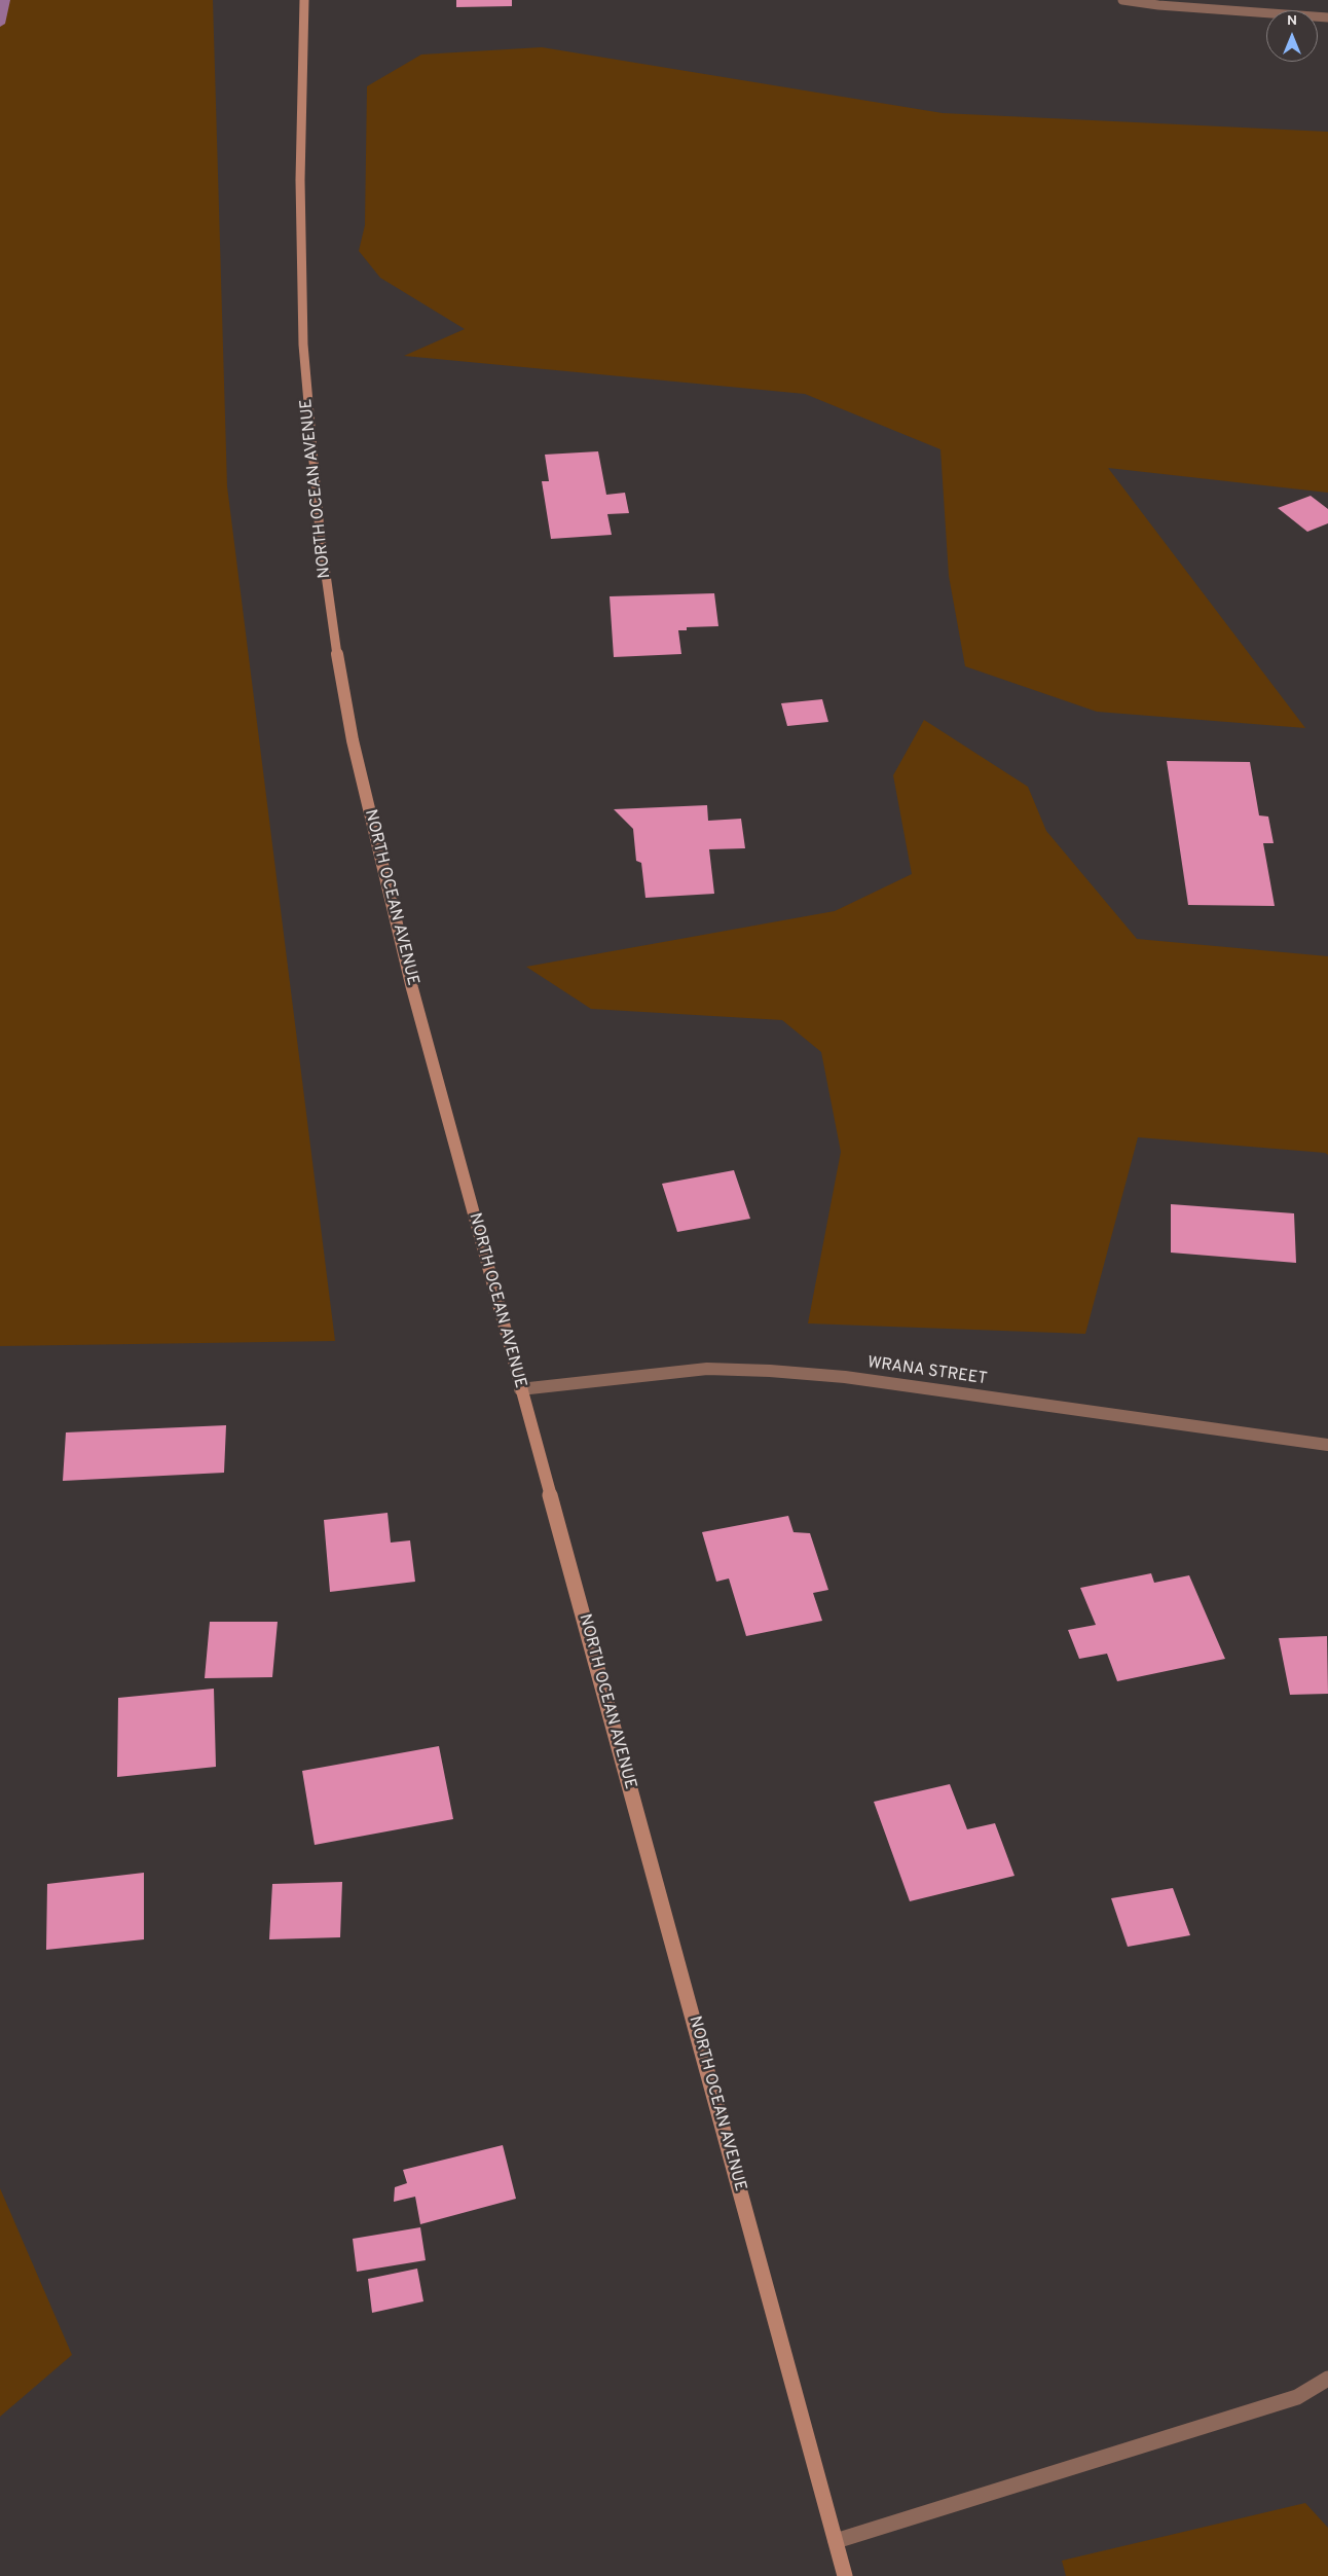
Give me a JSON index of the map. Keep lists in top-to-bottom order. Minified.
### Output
{"streets":{"main road":["NORTH OCEAN AVENUE"],"street":["WRANA STREET"]},"crossings":[["NORTH OCEAN AVENUE","WRANA STREET"]],"north":"top"}
